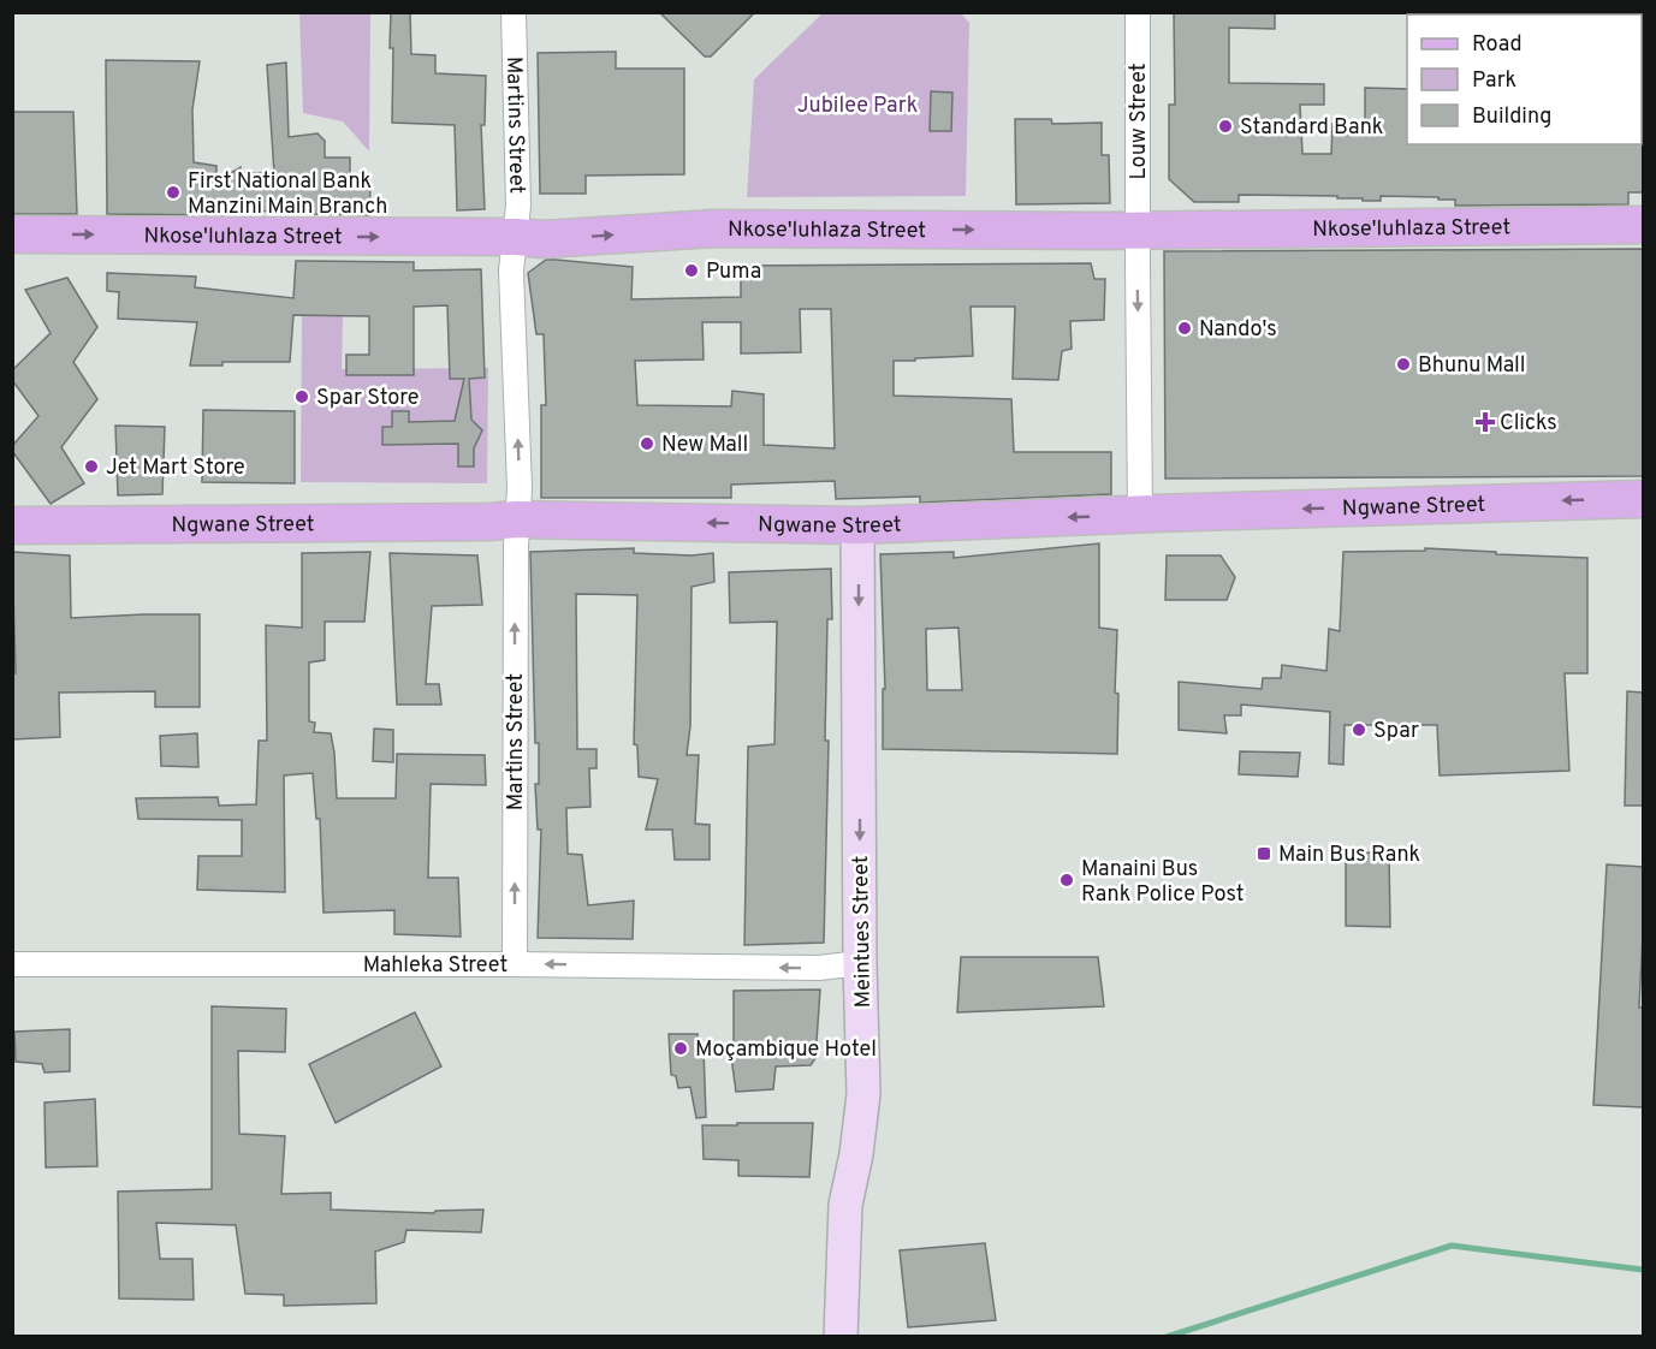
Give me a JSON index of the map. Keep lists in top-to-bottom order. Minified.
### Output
{"streets":{"main road":["Nkose'luhlaza Street","Ngwane Street"],"street":["Louw Street","Martins Street","Meintues Street","Mahleka Street"]},"crossings":[["Louw Street","Nkose'luhlaza Street"],["Louw Street","Ngwane Street"],["Martins Street","Nkose'luhlaza Street"],["Martins Street","Ngwane Street"],["Martins Street","Mahleka Street"],["Ngwane Street","Meintues Street"],["Meintues Street","Mahleka Street"]],"one_way":["Louw Street","Martins Street","Nkose'luhlaza Street","Ngwane Street","Meintues Street","Mahleka Street"],"parks":["Jubilee Park"],"places":{"other":["Standard Bank","First National Bank Manzini Main Branch","Puma","Nando's","Bhunu Mall","Spar Store","New Mall","Jet Mart Store","Spar","Manaini Bus Rank Police Post","Moçambique Hotel"],"health":["Clicks"],"transit":["Main Bus Rank"]},"legend":["Road","Park","Building"]}
